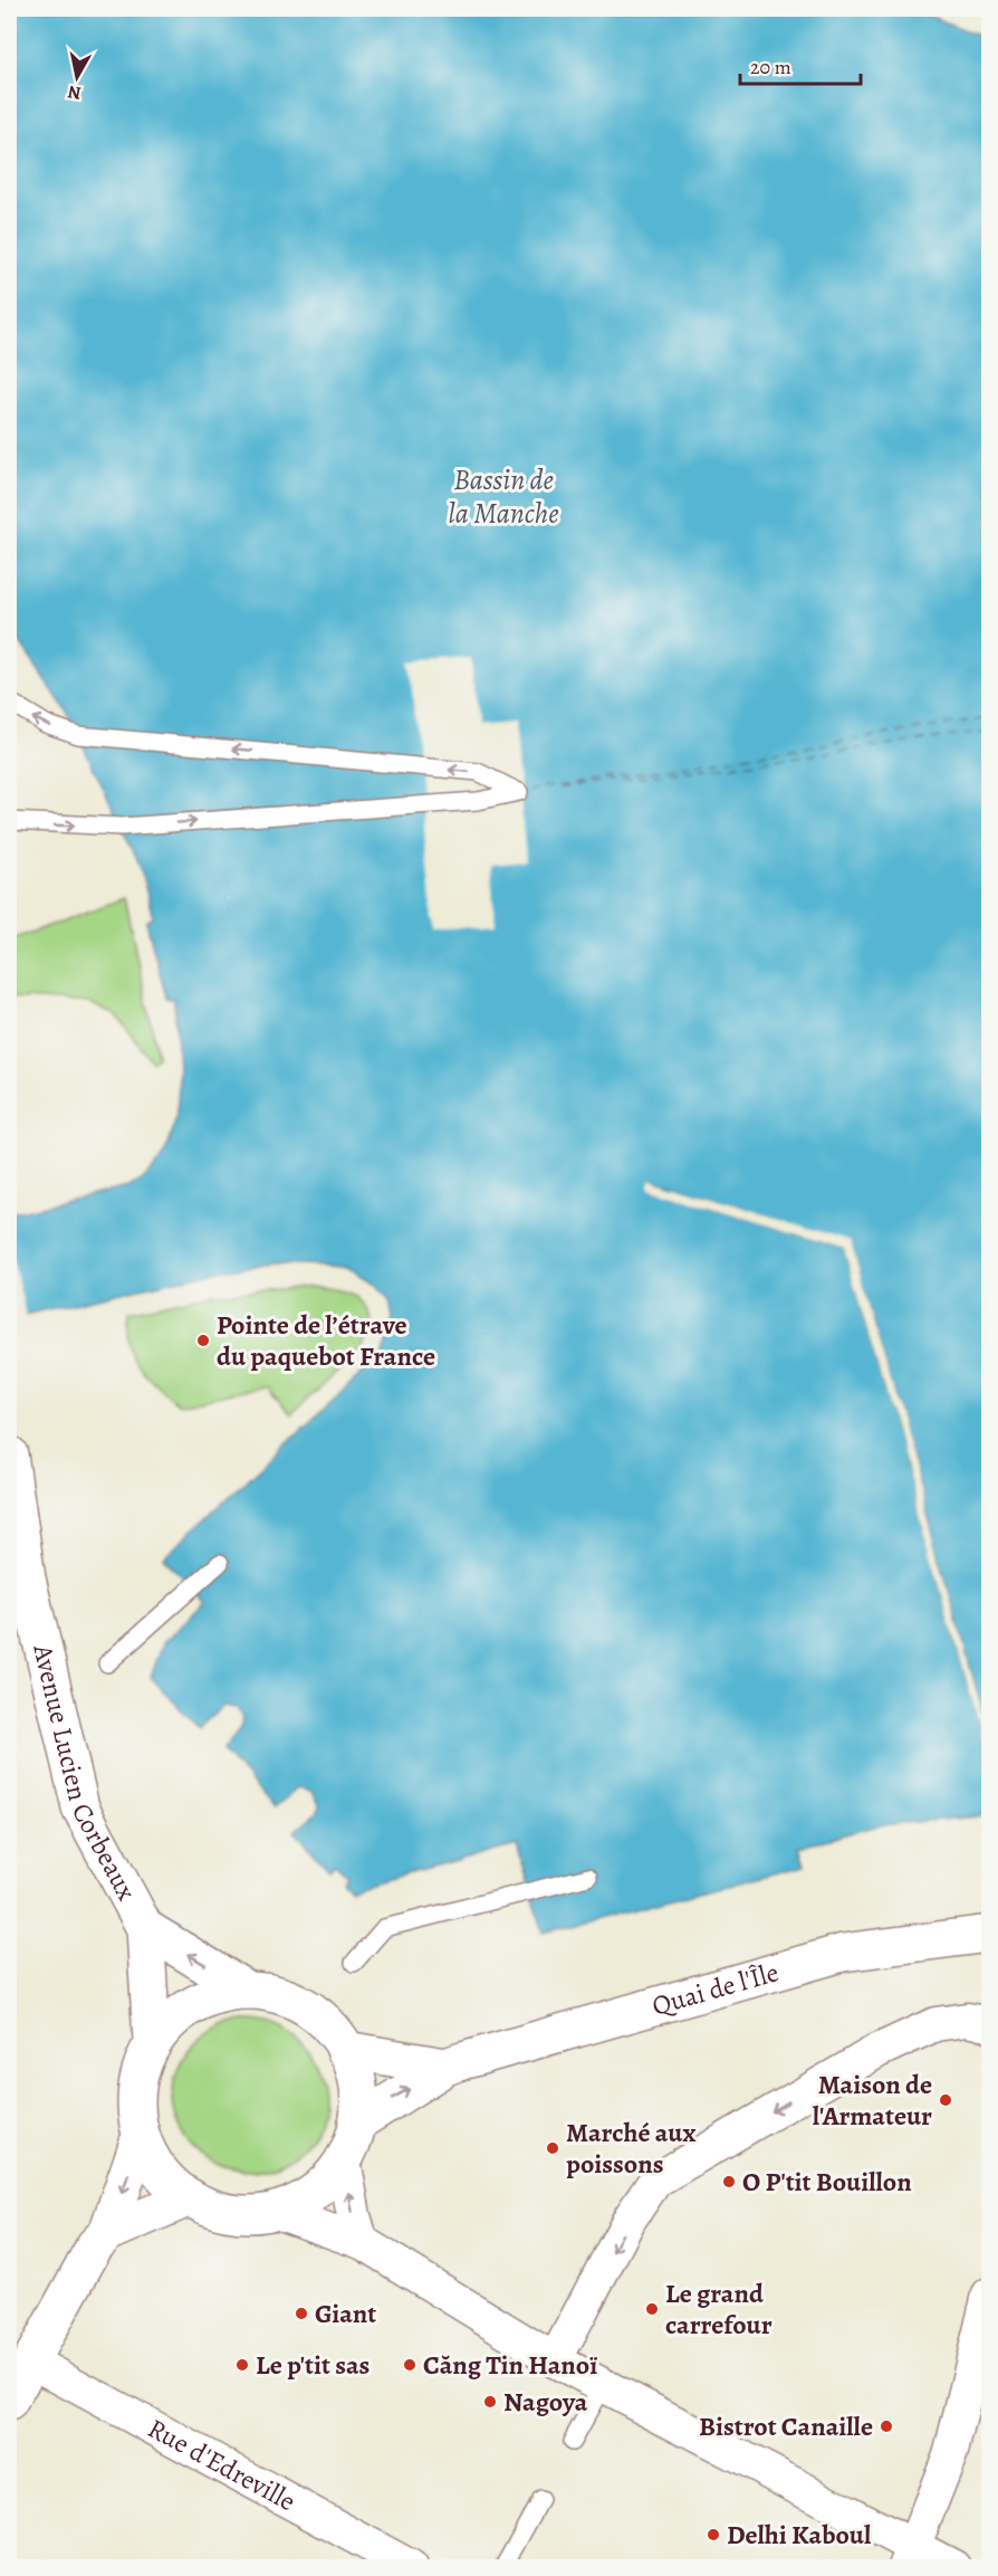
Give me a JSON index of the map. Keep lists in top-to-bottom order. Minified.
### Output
{"streets":{"main road":["Avenue Lucien Corbeaux","Quai de l'Île"],"street":["Rue d'Edreville"]},"crossings":[["Avenue Lucien Corbeaux","Quai de l'Île"]],"water":["Bassin de la Manche"],"places":["Pointe de l’étrave du paquebot France","Maison de l'Armateur","Marché aux poissons","O P'tit Bouillon","Le grand carrefour","Giant","Le p'tit sas","Căng Tin Hanoï","Nagoya","Bistrot Canaille","Delhi Kaboul"],"scale_bar":"20 m","north":"bottom"}
